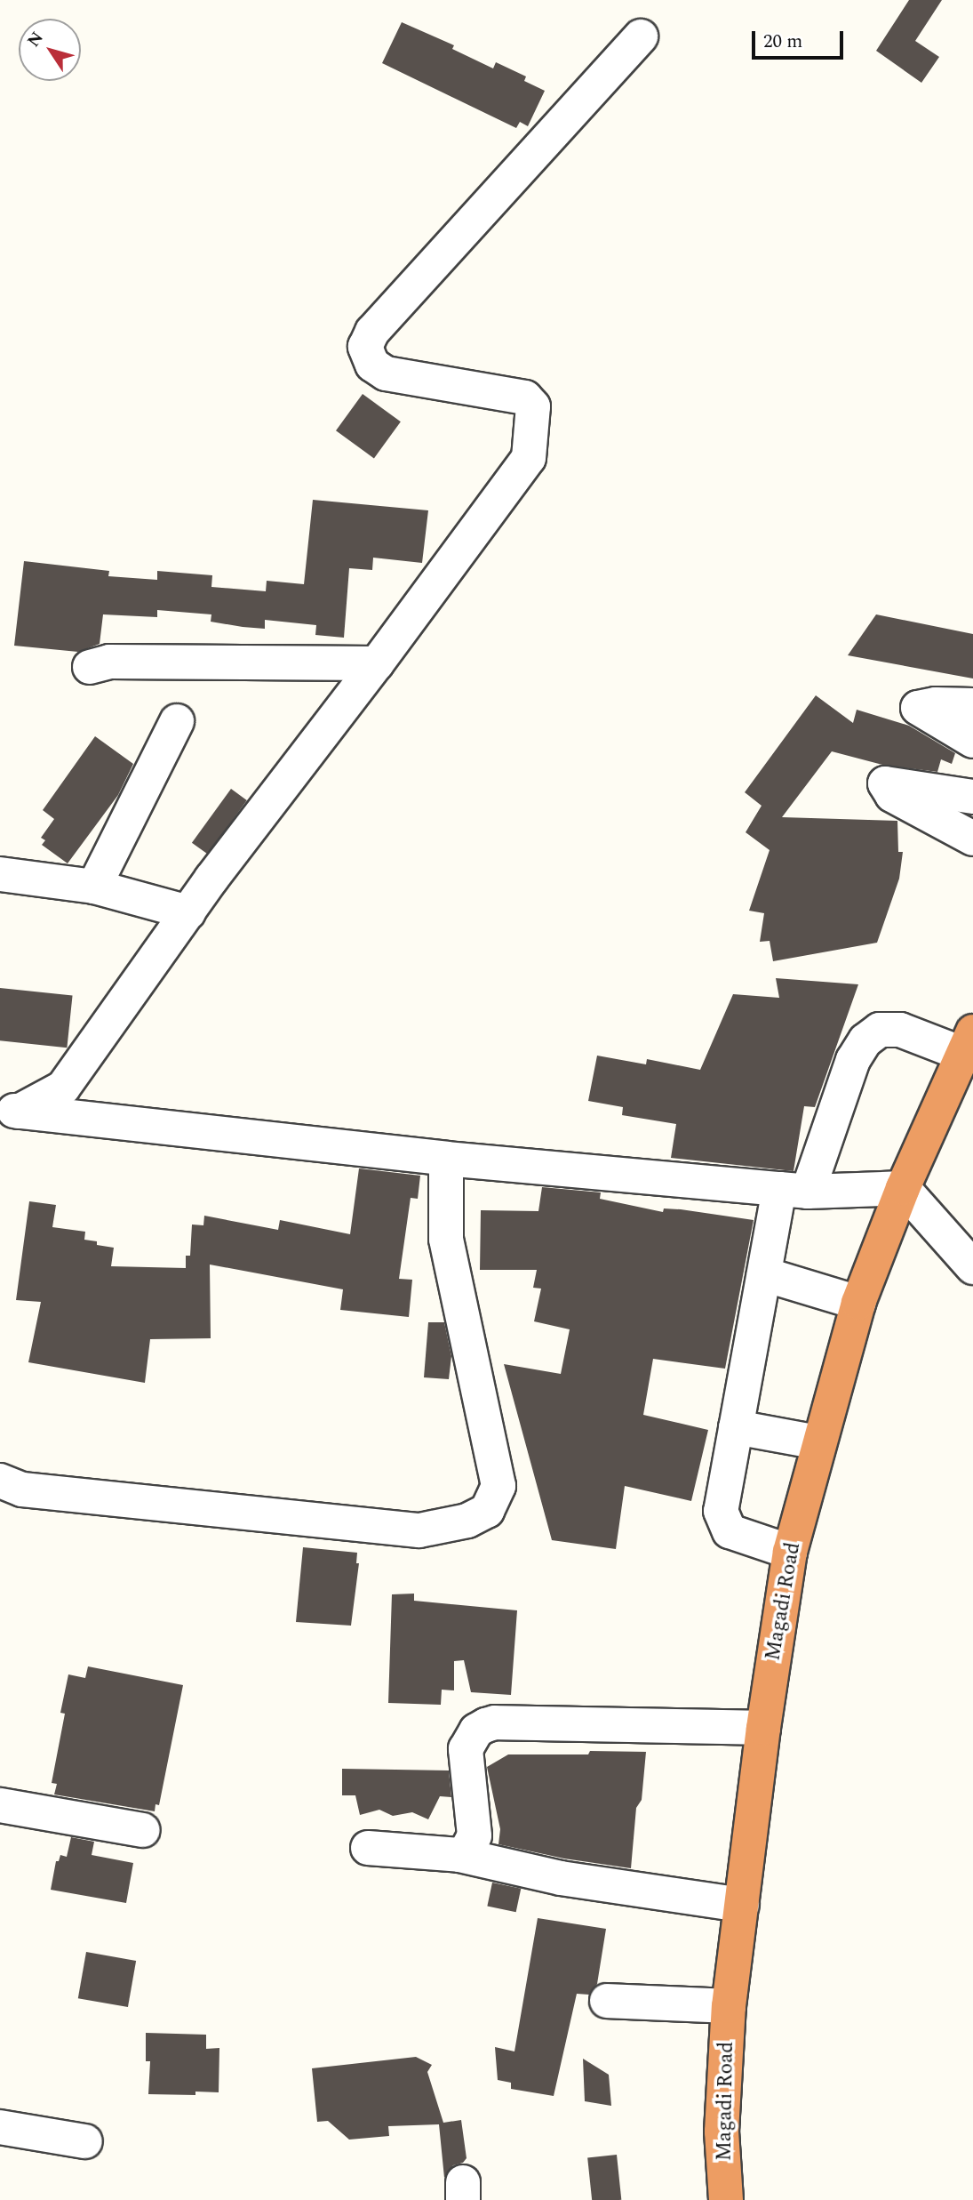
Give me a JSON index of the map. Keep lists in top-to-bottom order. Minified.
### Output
{"streets":{"highway":["Magadi Road"]},"scale_bar":"20 m","north":"top left"}
